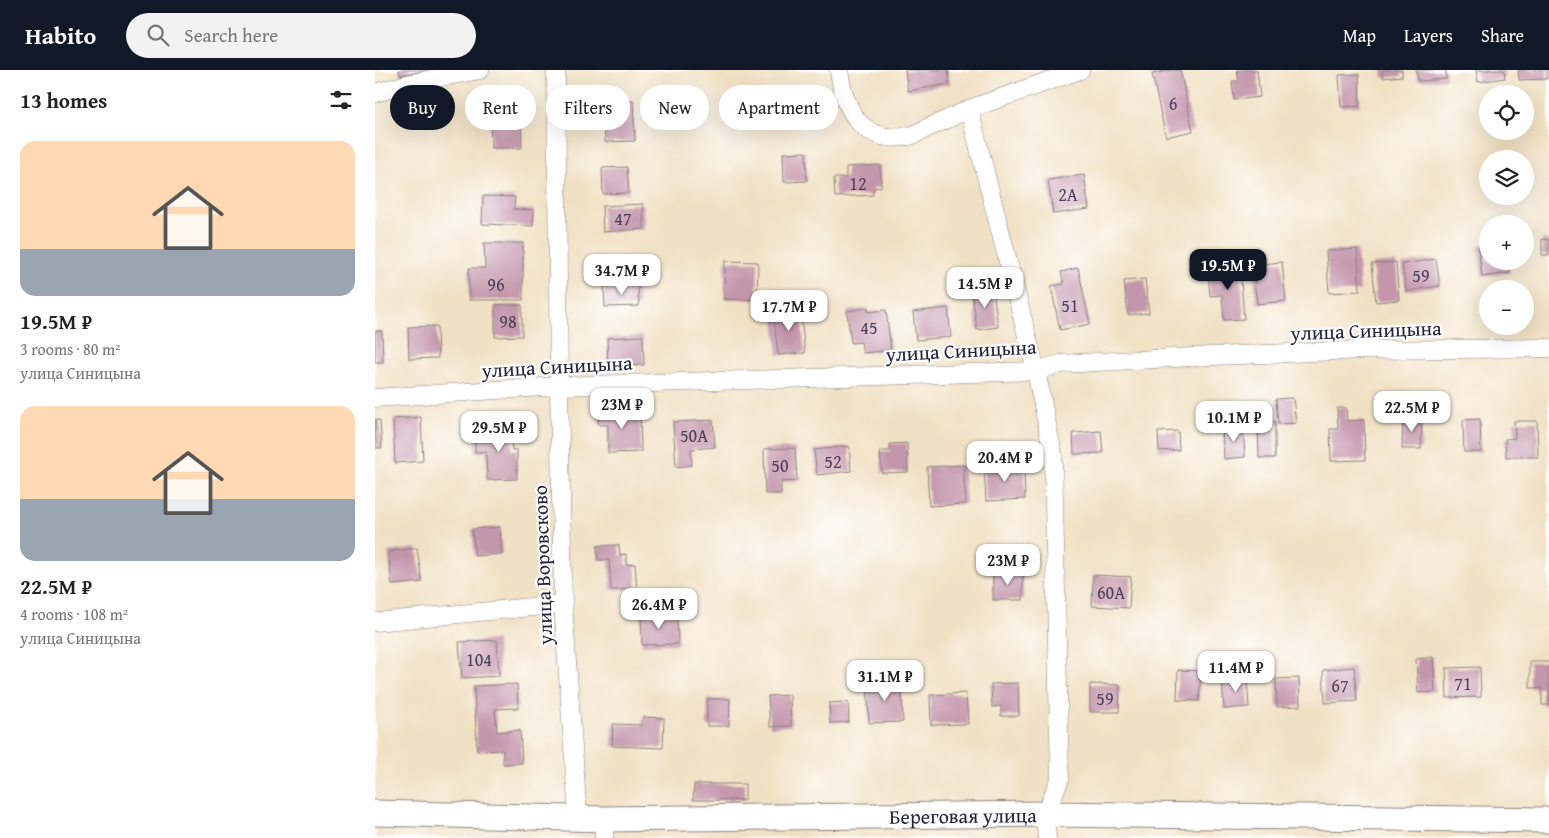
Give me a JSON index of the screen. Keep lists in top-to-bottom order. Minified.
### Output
{"streets":{"main road":["Береговая улица"],"street":["улица Синицына","улица Воровсково"]},"crossings":[["улица Синицына","улица Воровсково"],["улица Воровсково","Береговая улица"]],"house_numbers":["6","12","2А","47","59","96","51","98","45","50А","52","50","60А","104","71","67","59"],"page":{"header":"Habito","search":"Search here","nav":["Map","Layers","Share"],"heading":"13 homes","map_buttons":["+","−"],"chip":["Buy","Rent","Filters","New","Apartment"],"list":[{"name":"19.5M ₽","note":"3 rooms · 80 m² · улица Синицына"},{"name":"22.5M ₽","note":"4 rooms · 108 m² · улица Синицына"}],"price":["19.5M ₽","34.7M ₽","14.5M ₽","17.7M ₽","23M ₽","22.5M ₽","10.1M ₽","29.5M ₽","20.4M ₽","23M ₽","26.4M ₽","11.4M ₽","31.1M ₽"]}}
